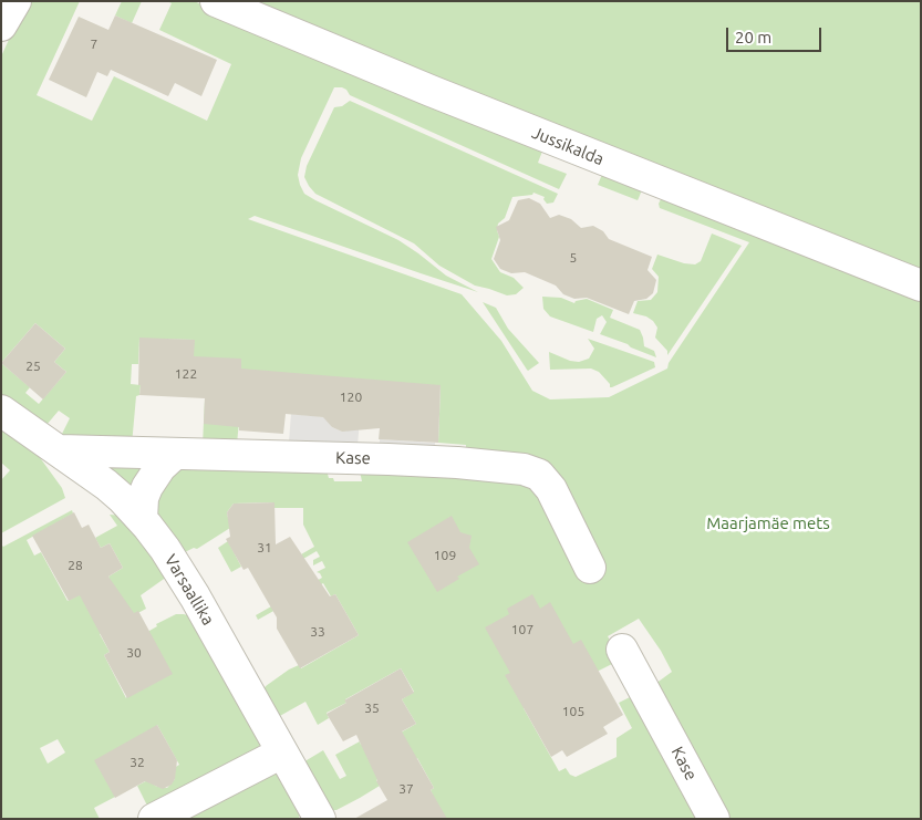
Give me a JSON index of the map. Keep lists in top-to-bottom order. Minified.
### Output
{"streets":{"street":["Jussikalda","Kase","Varsaallika"]},"crossings":[["Kase","Varsaallika"]],"parks":["Maarjamäe mets"],"house_numbers":["7","5","25","122","120","31","109","28","107","33","30","35","105","32","37"],"scale_bar":"20 m"}
